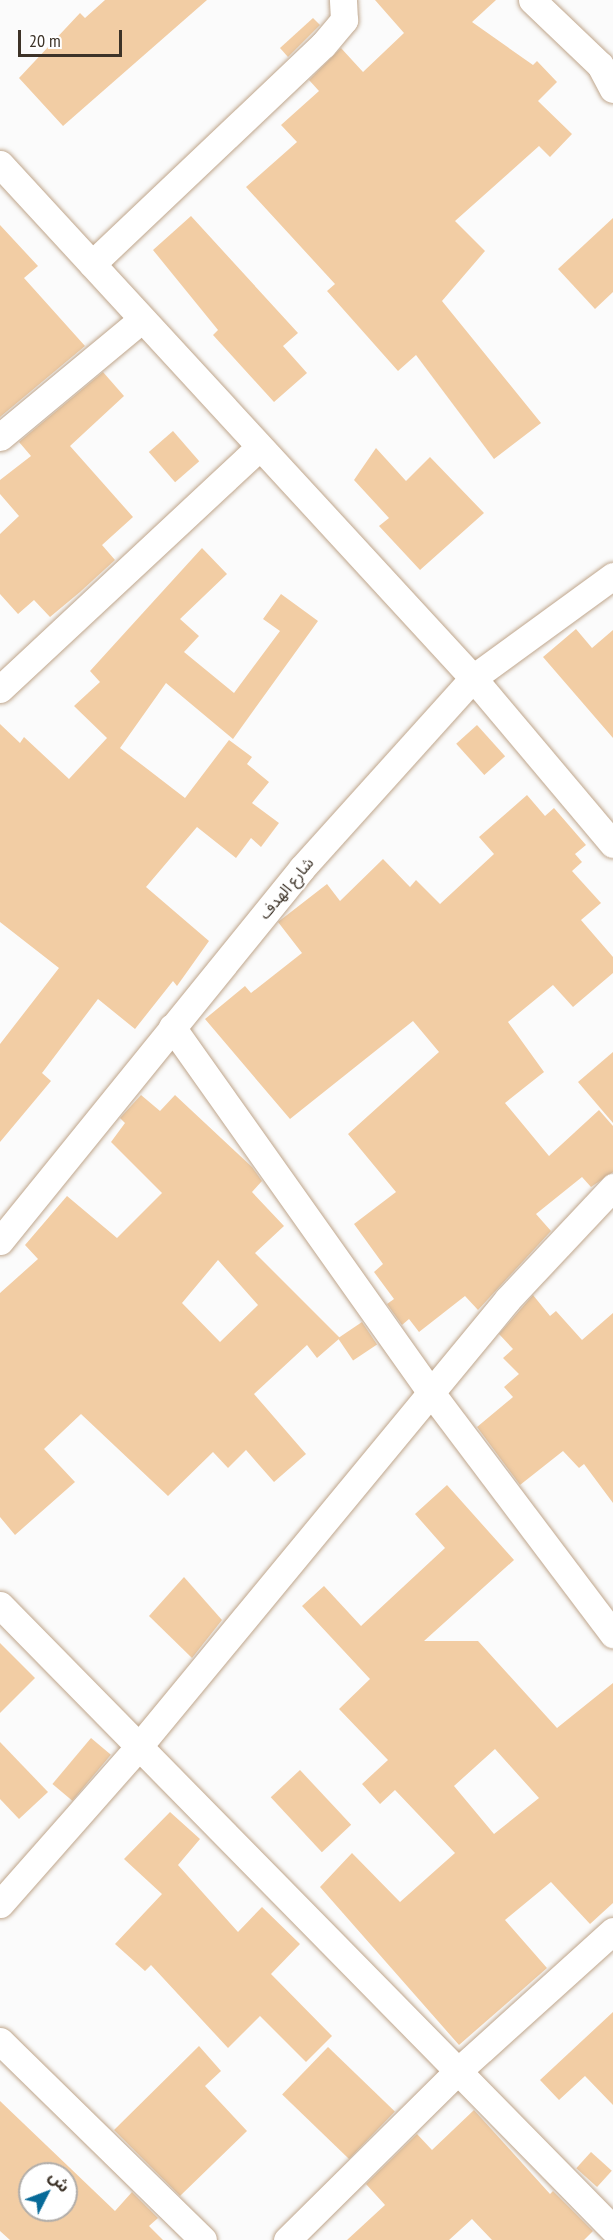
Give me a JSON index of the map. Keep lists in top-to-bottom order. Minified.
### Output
{"streets":{"street":["شارع الهدف"]},"scale_bar":"20 m","north":"top right"}
